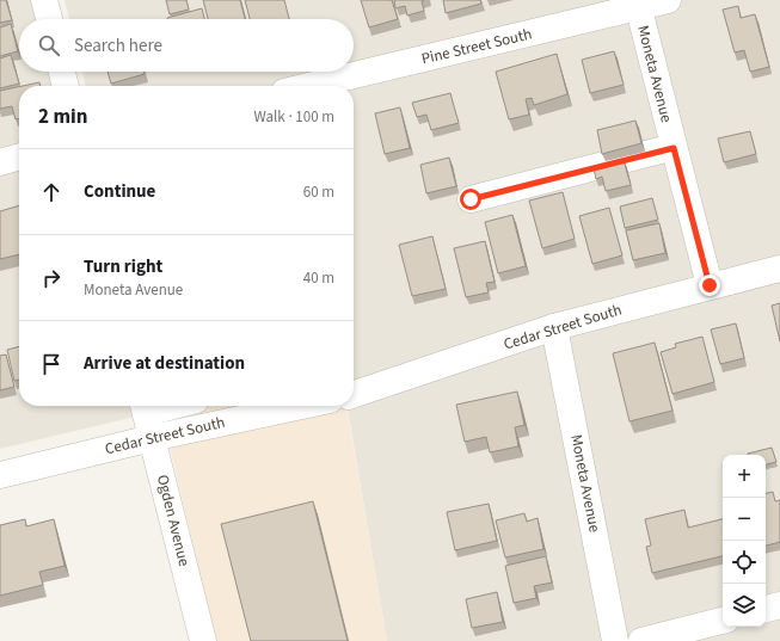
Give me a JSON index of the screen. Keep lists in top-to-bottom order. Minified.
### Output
{"streets":{"street":["Pine Street South","Moneta Avenue","Cedar Street South","Ogden Avenue"]},"crossings":[["Pine Street South","Moneta Avenue"],["Moneta Avenue","Cedar Street South"],["Cedar Street South","Ogden Avenue"]],"page":{"search":"Search here","heading":["2 min","Walk · 100 m"],"list":[["Continue","60 m"],["Turn right","Moneta Avenue","40 m"],"Arrive at destination"],"map_buttons":["+","−"]}}
